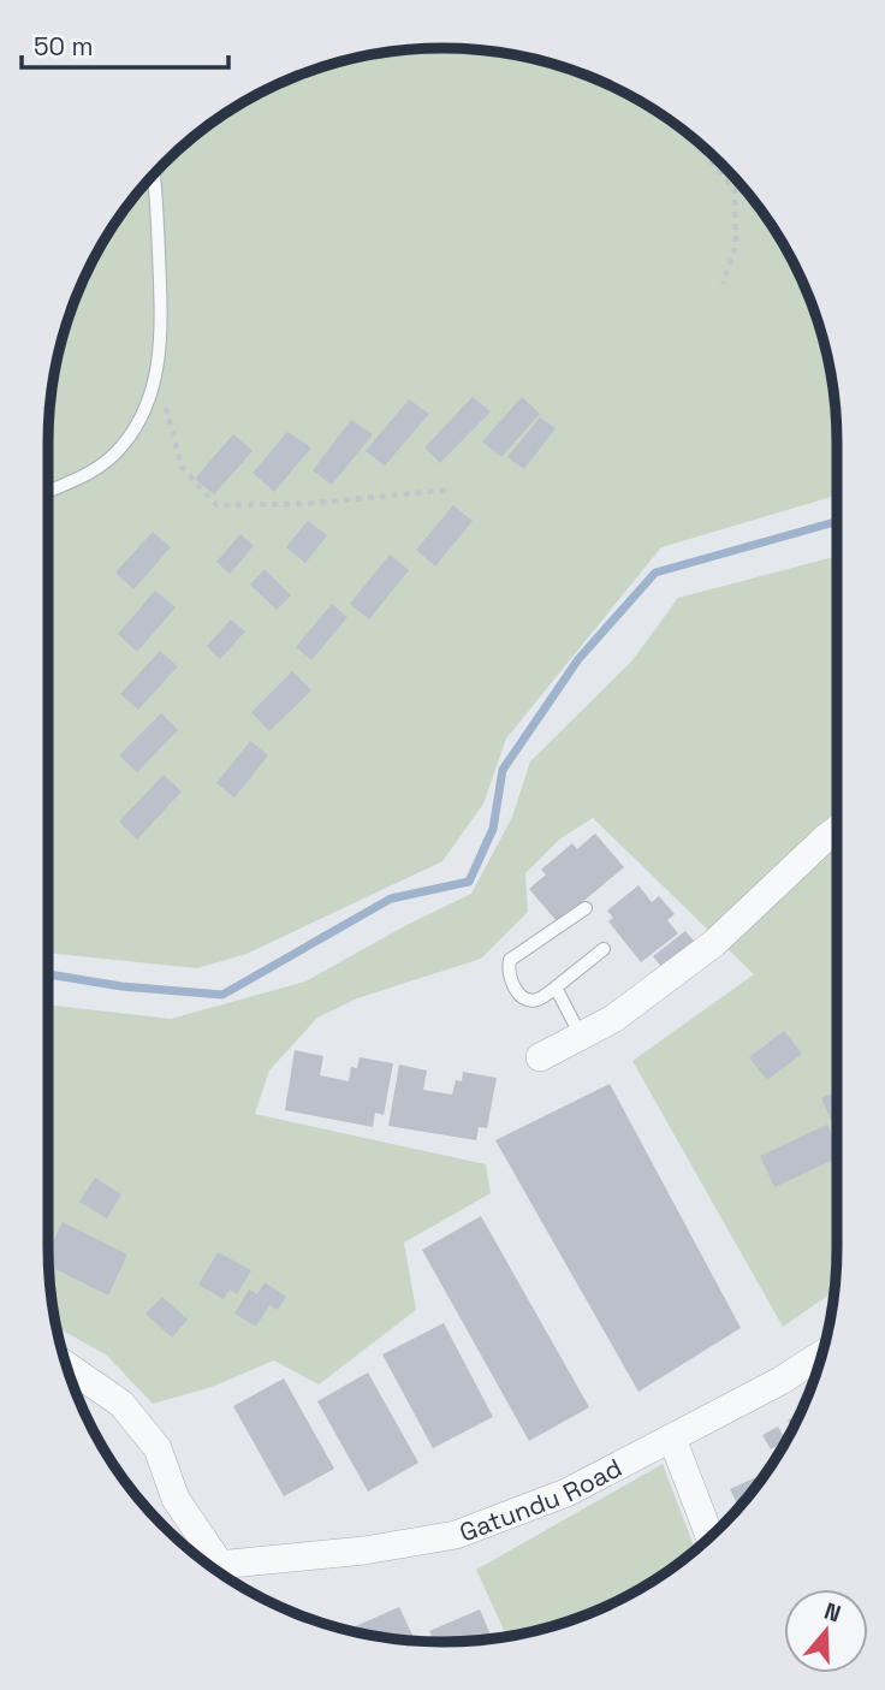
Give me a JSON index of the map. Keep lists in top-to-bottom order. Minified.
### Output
{"streets":{"street":["Gatundu Road"]},"scale_bar":"50 m","north":"top"}
